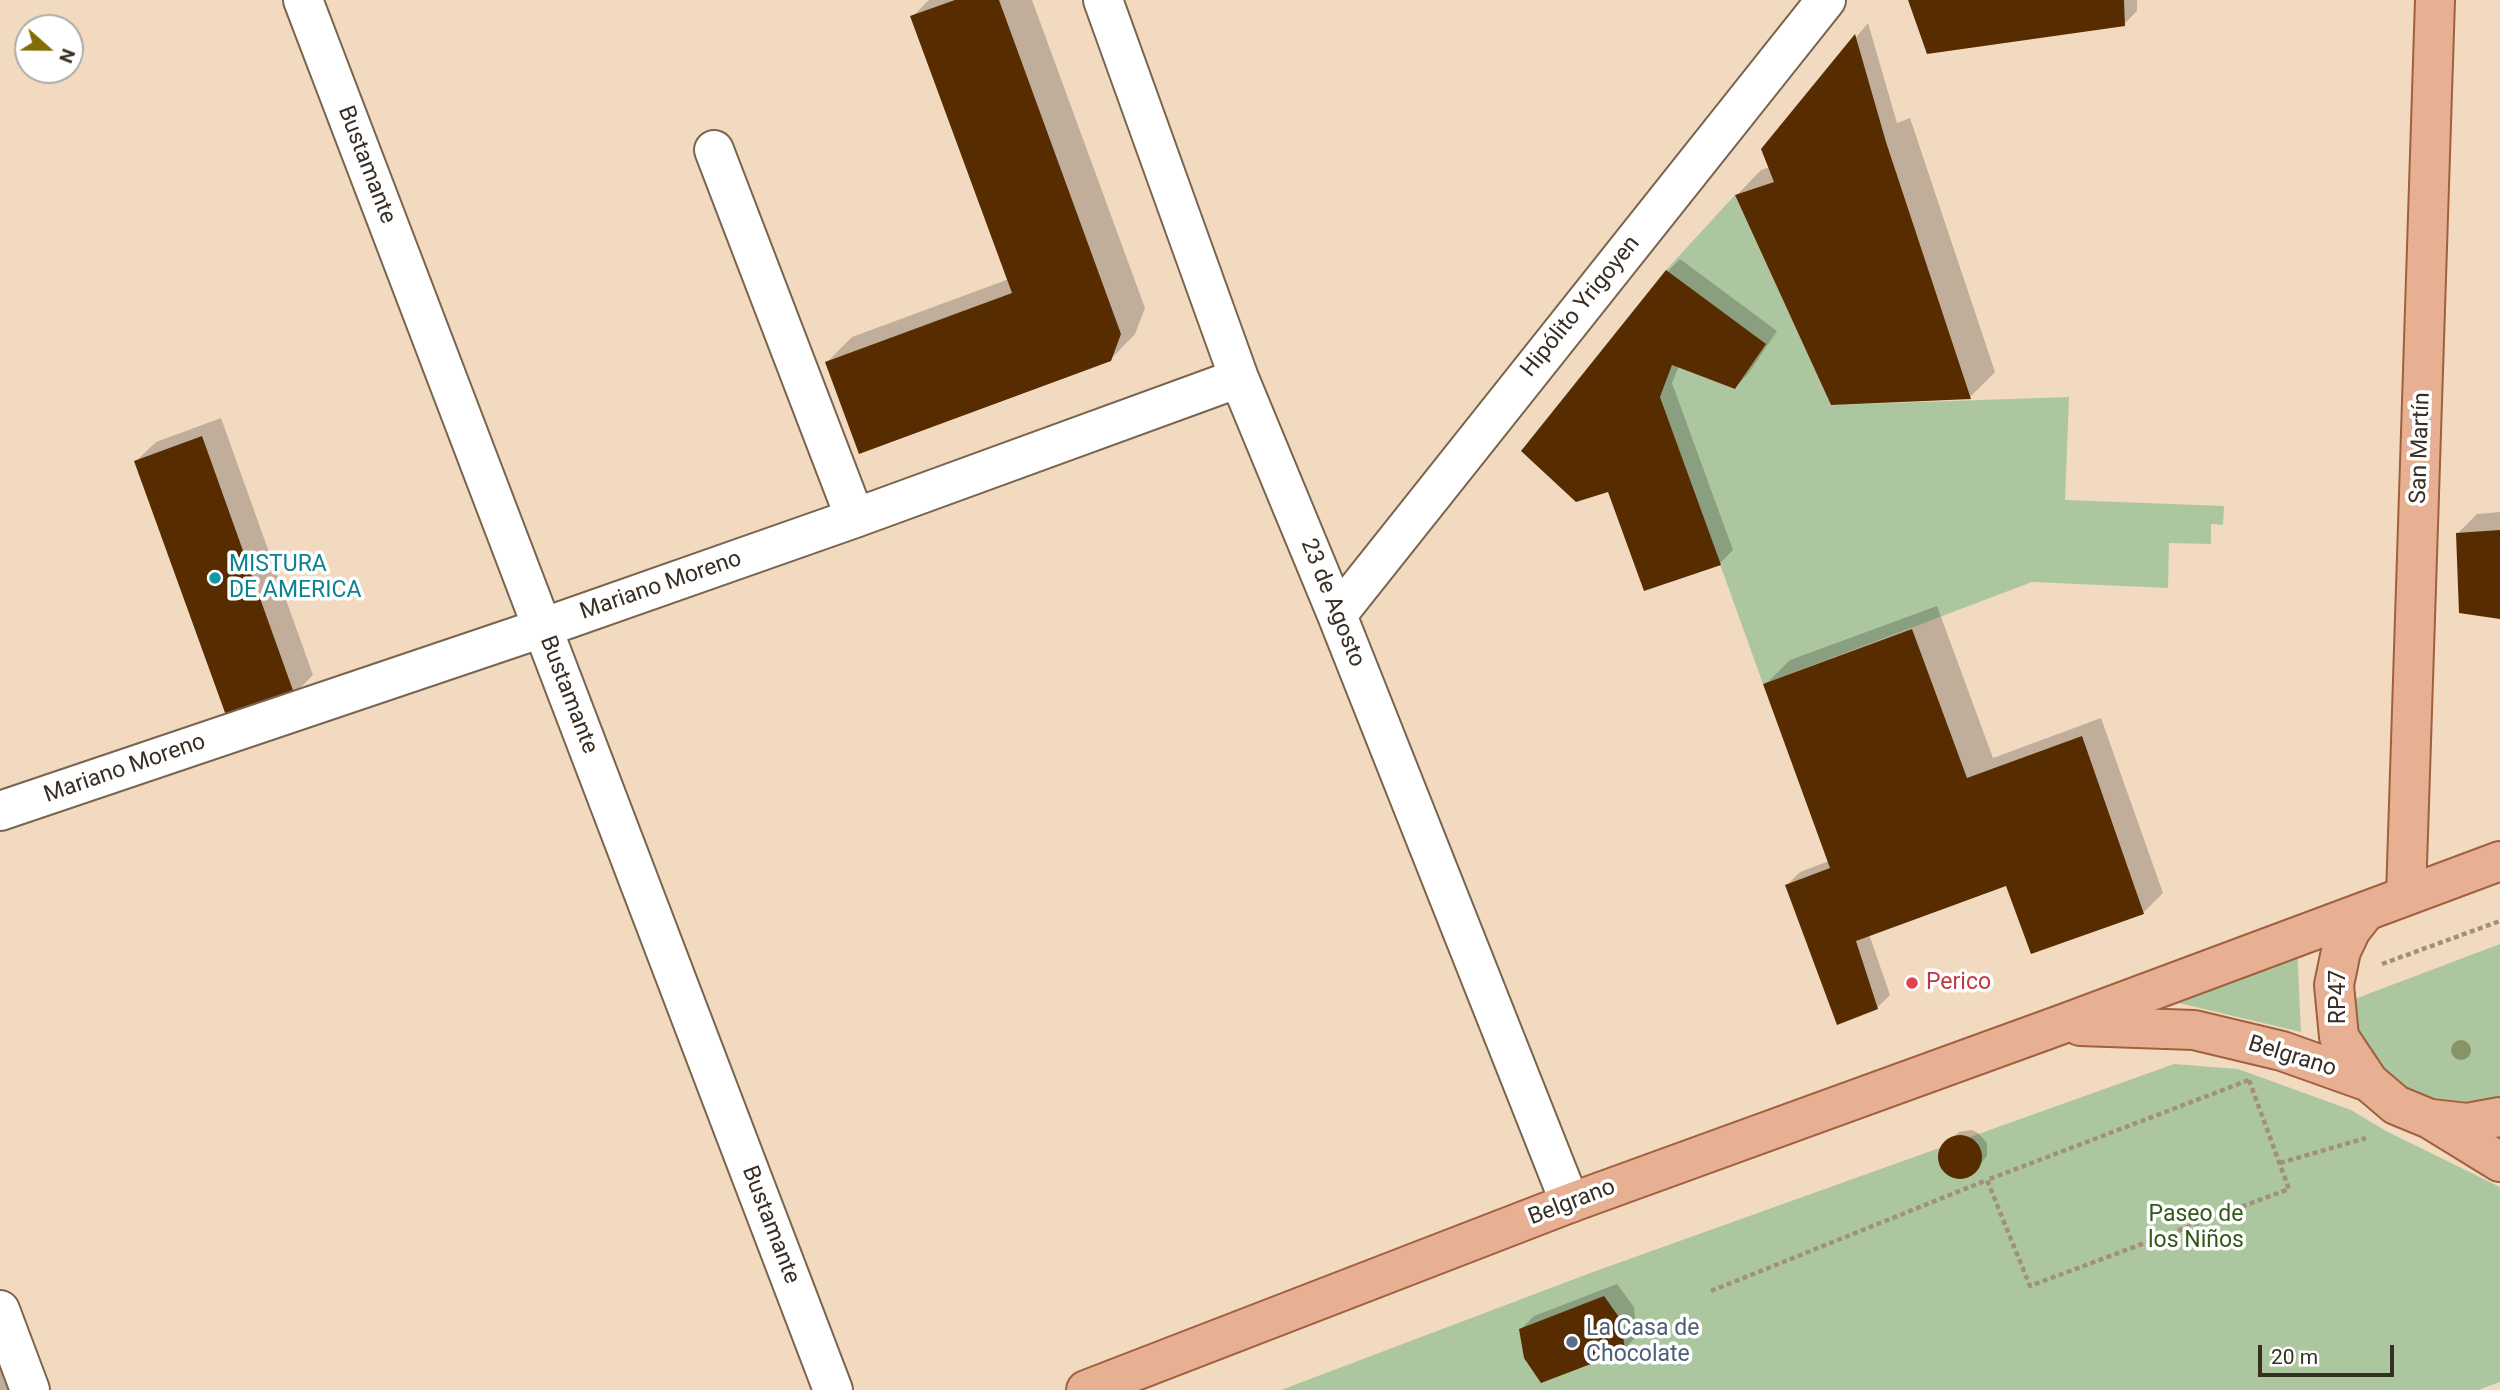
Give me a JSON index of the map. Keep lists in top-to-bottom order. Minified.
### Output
{"streets":{"main road":["San Martín","RP47","Belgrano"],"street":["Bustamante","Hipólito Yrigoyen","Mariano Moreno","23 de Agosto"]},"crossings":[["Bustamante","Mariano Moreno"],["Hipólito Yrigoyen","23 de Agosto"],["San Martín","Belgrano"],["Mariano Moreno","23 de Agosto"],["23 de Agosto","Belgrano"],["RP47","Belgrano"]],"parks":["Paseo de los Niños"],"places":["MISTURA DE AMERICA","Perico","La Casa de Chocolate"],"scale_bar":"20 m","north":"right"}
